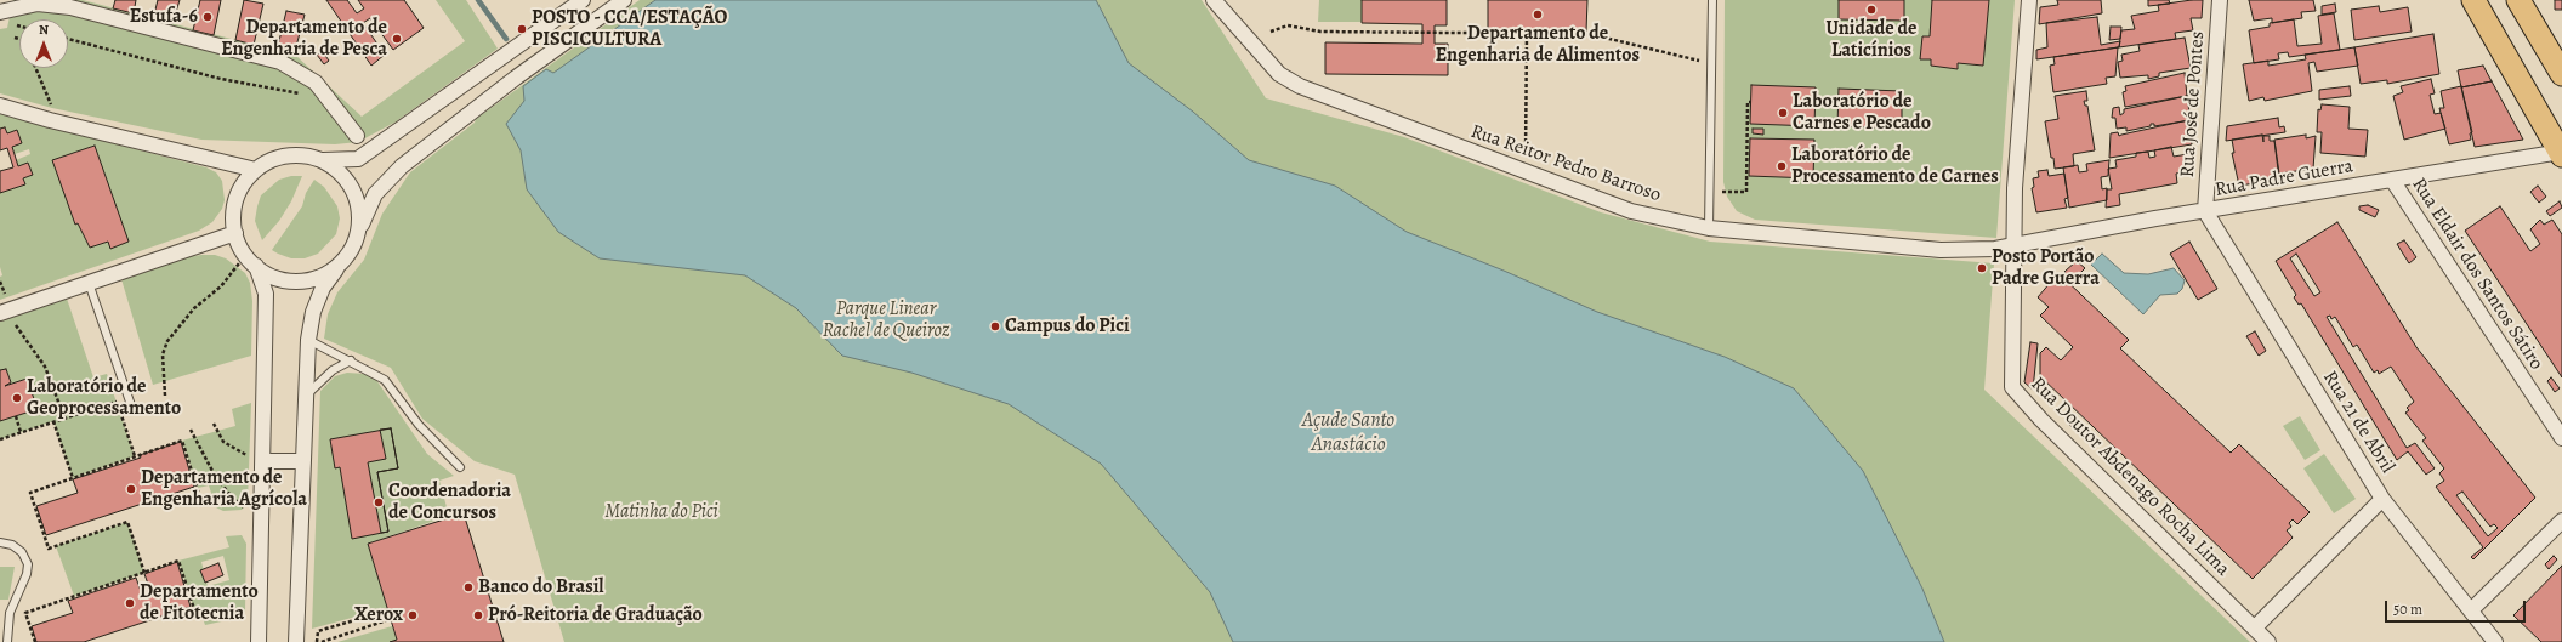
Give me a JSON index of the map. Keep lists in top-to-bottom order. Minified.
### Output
{"streets":{"street":["Rua José de Pontes","Rua Reitor Pedro Barroso","Rua Padre Guerra","Rua Eldair dos Santos Sátiro","Rua 21 de Abril","Rua Doutor Abdenago Rocha Lima"]},"crossings":[["Rua José de Pontes","Rua Padre Guerra"],["Rua José de Pontes","Rua 21 de Abril"],["Rua Reitor Pedro Barroso","Rua Padre Guerra"],["Rua Reitor Pedro Barroso","Rua Doutor Abdenago Rocha Lima"],["Rua Padre Guerra","Rua Eldair dos Santos Sátiro"],["Rua Padre Guerra","Rua 21 de Abril"],["Rua Padre Guerra","Rua Doutor Abdenago Rocha Lima"]],"water":["Açude Santo Anastácio"],"parks":["Parque Linear Rachel de Queiroz","Matinha do Pici"],"places":["Unidade de Laticínios","Departamento de Engenharia de Alimentos","Estufa-6","POSTO - CCA/ESTAÇÃO PISCICULTURA","Departamento de Engenharia de Pesca","Laboratório de Carnes e Pescado","Laboratório de Processamento de Carnes","Posto Portão Padre Guerra","Campus do Pici","Laboratório de Geoprocessamento","Departamento de Engenharia Agrícola","Coordenadoria de Concursos","Banco do Brasil","Departamento de Fitotecnia","Xerox","Pró-Reitoria de Graduação"],"scale_bar":"50 m","north":"top"}
